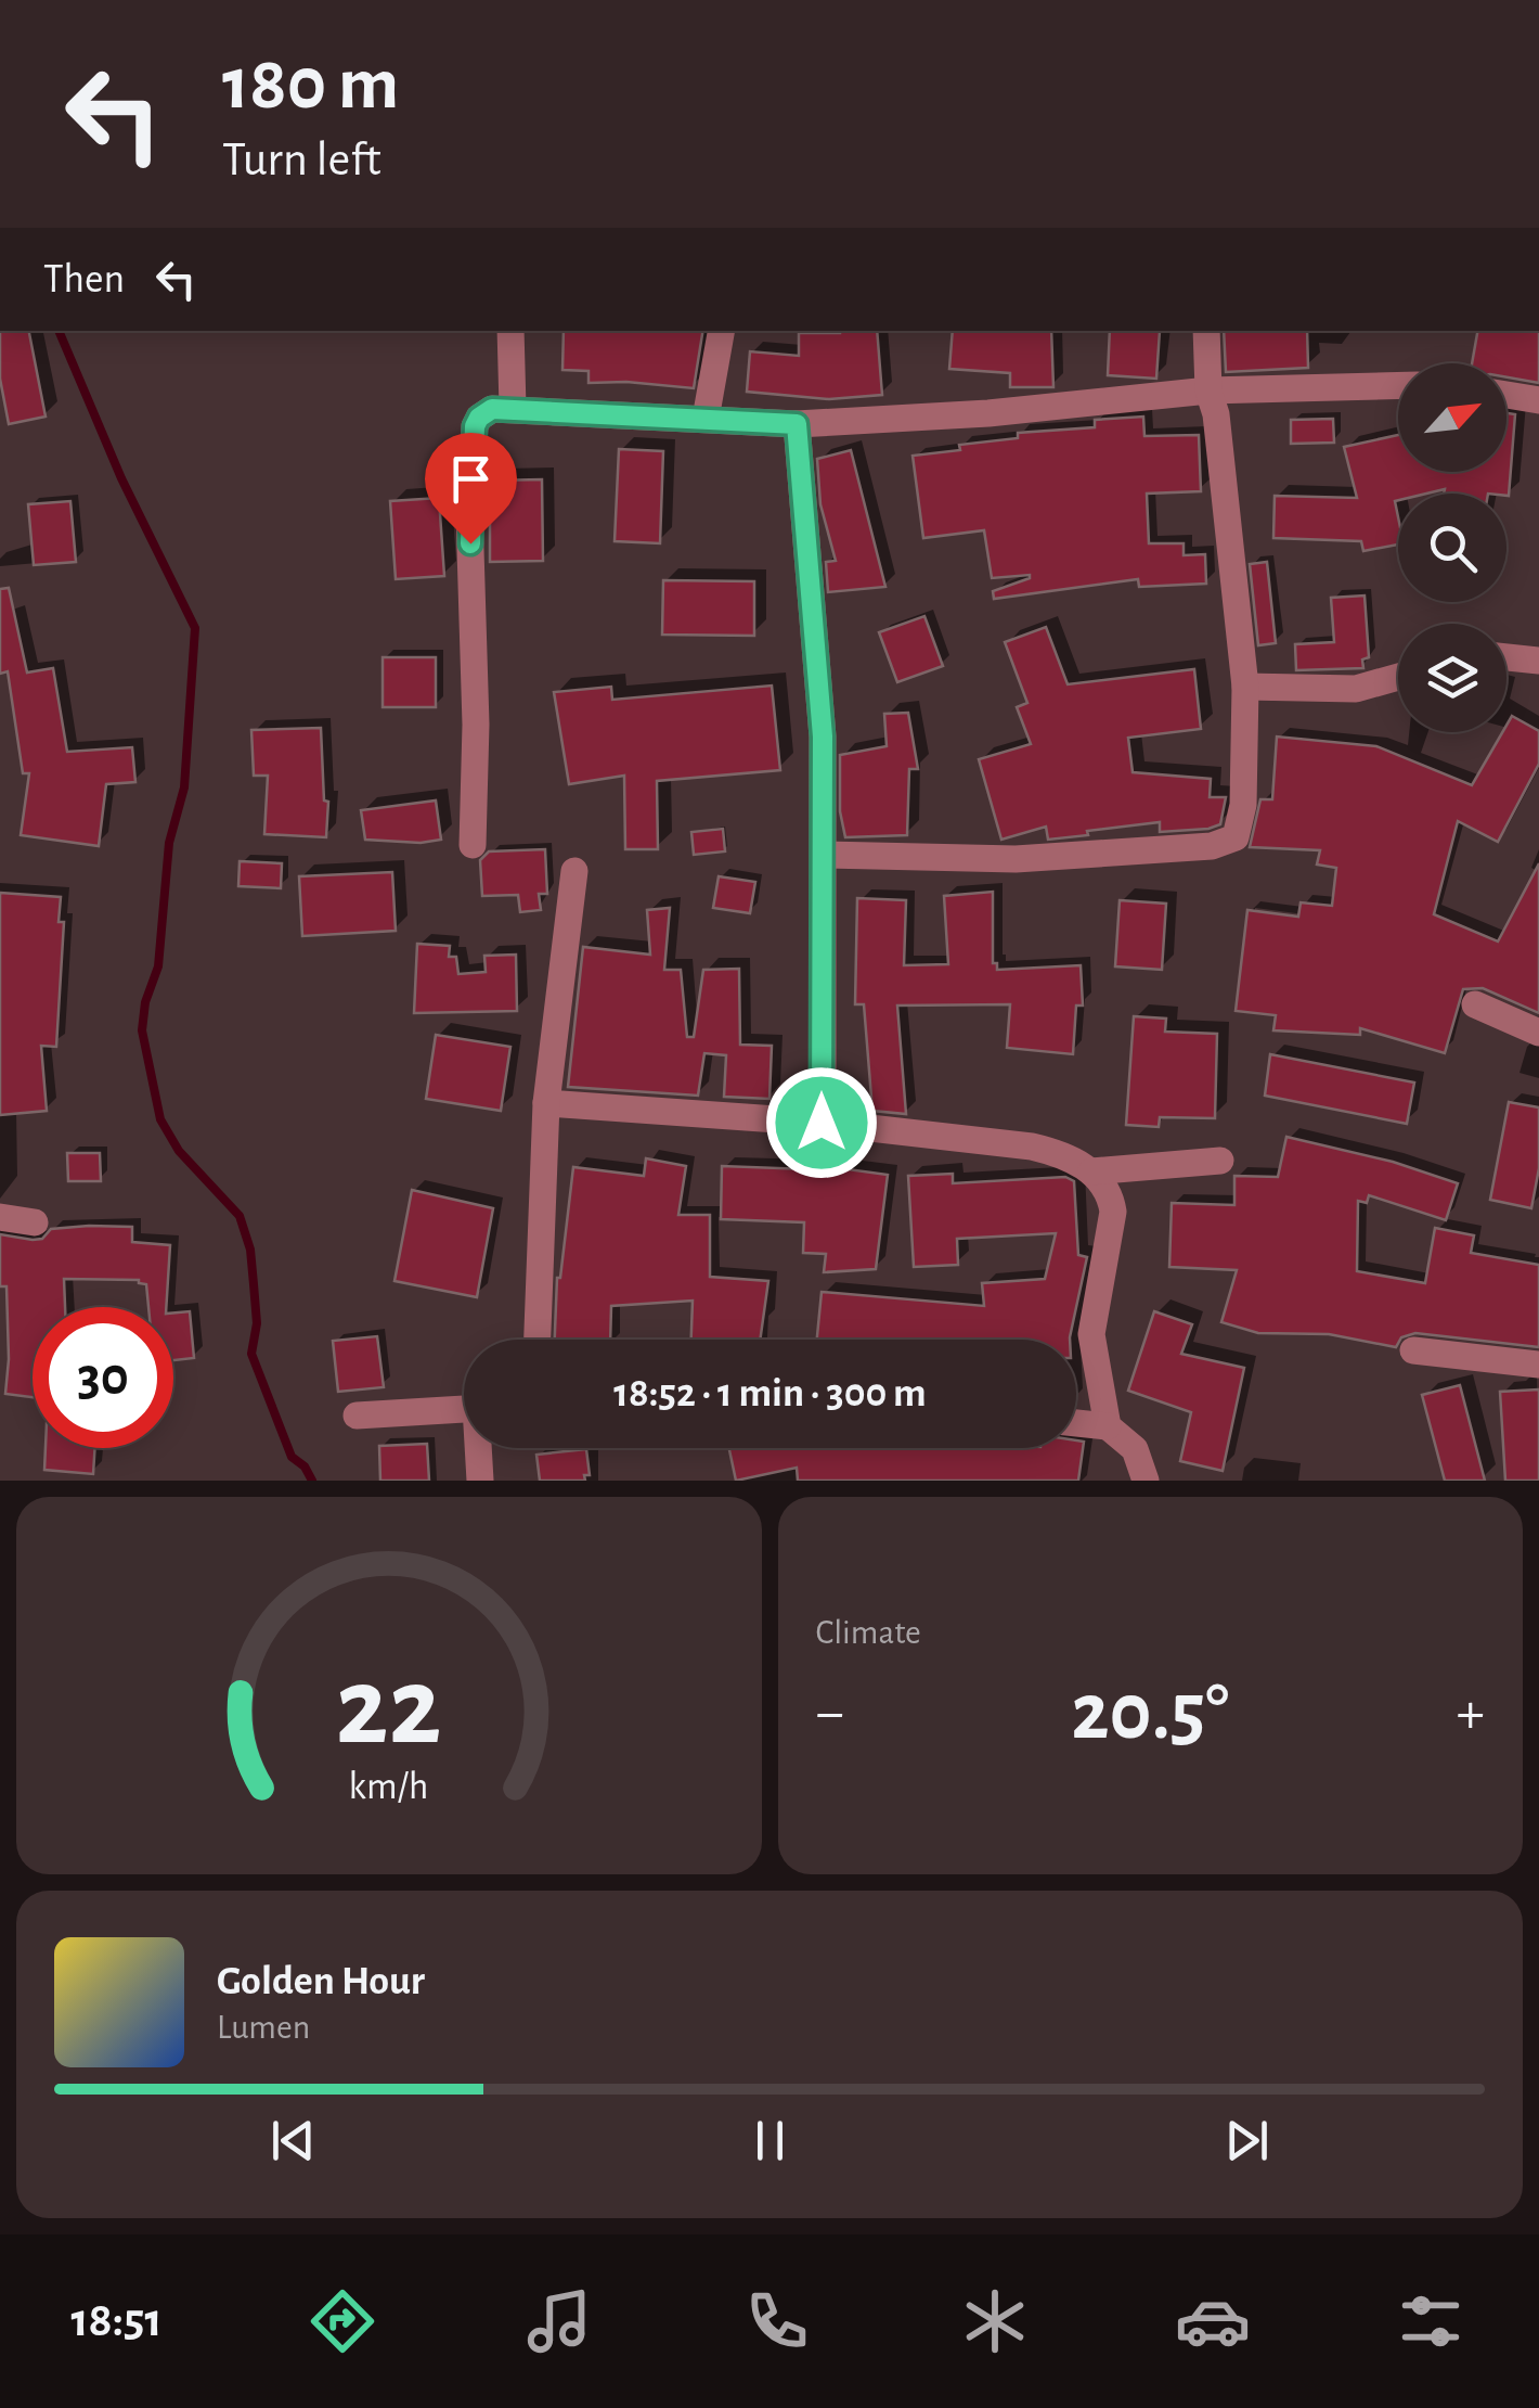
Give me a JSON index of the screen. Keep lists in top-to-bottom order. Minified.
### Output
{"north":"top right","page":{"turn":["180 m","Turn left"],"then":"Then","limit":"30","trip":"18:52 · 1 min · 300 m","tile":"Climate","heat":["−","20.5°","+"],"song":["Golden Hour","Lumen"],"tabs":"18:51","gauge":["22","km/h"]}}
